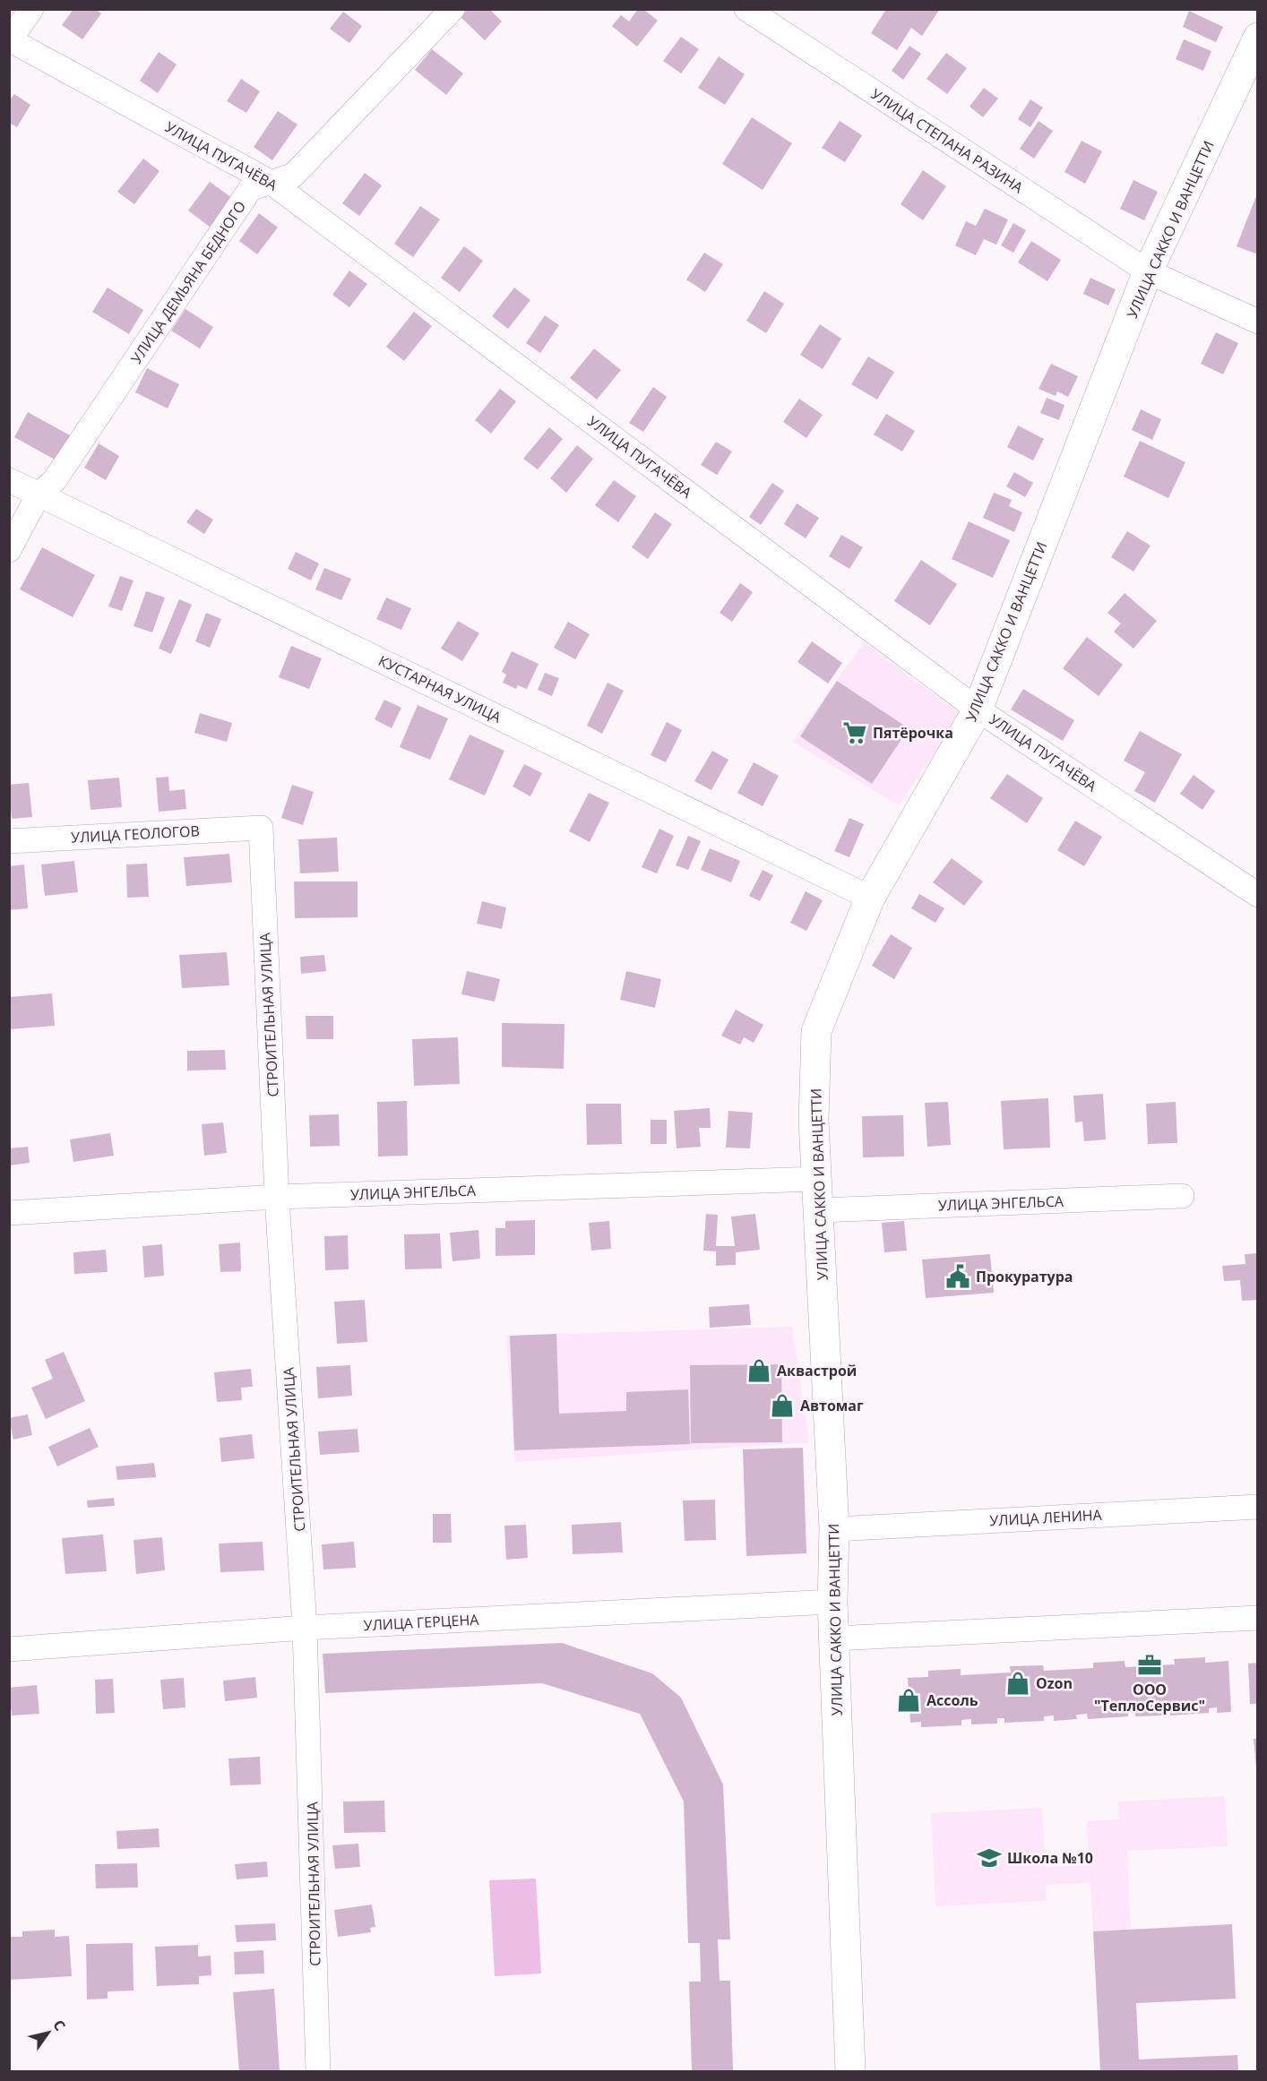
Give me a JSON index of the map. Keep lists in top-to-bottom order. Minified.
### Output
{"streets":{"street":["УЛИЦА СТЕПАНА РАЗИНА","УЛИЦА ПУГАЧЁВА","УЛИЦА САККО И ВАНЦЕТТИ","УЛИЦА ДЕМЬЯНА БЕДНОГО","КУСТАРНАЯ УЛИЦА","УЛИЦА ГЕОЛОГОВ","СТРОИТЕЛЬНАЯ УЛИЦА","УЛИЦА ЭНГЕЛЬСА","УЛИЦА ЛЕНИНА","УЛИЦА ГЕРЦЕНА"]},"crossings":[["УЛИЦА СТЕПАНА РАЗИНА","УЛИЦА САККО И ВАНЦЕТТИ"],["УЛИЦА ПУГАЧЁВА","УЛИЦА САККО И ВАНЦЕТТИ"],["УЛИЦА ПУГАЧЁВА","УЛИЦА ДЕМЬЯНА БЕДНОГО"],["УЛИЦА САККО И ВАНЦЕТТИ","КУСТАРНАЯ УЛИЦА"],["УЛИЦА САККО И ВАНЦЕТТИ","УЛИЦА ЭНГЕЛЬСА"],["УЛИЦА САККО И ВАНЦЕТТИ","УЛИЦА ЛЕНИНА"],["УЛИЦА САККО И ВАНЦЕТТИ","УЛИЦА ГЕРЦЕНА"],["УЛИЦА ДЕМЬЯНА БЕДНОГО","КУСТАРНАЯ УЛИЦА"],["УЛИЦА ГЕОЛОГОВ","СТРОИТЕЛЬНАЯ УЛИЦА"],["СТРОИТЕЛЬНАЯ УЛИЦА","УЛИЦА ЭНГЕЛЬСА"],["СТРОИТЕЛЬНАЯ УЛИЦА","УЛИЦА ГЕРЦЕНА"]],"places":{"supermarket":["Пятёрочка"],"public building":["Прокуратура"],"shop":["Аквастрой","Автомаг","Ozon","Ассоль"],"office":["ООО \"ТеплоСервис\""],"school or university":["Школа №10"]},"north":"top right"}
